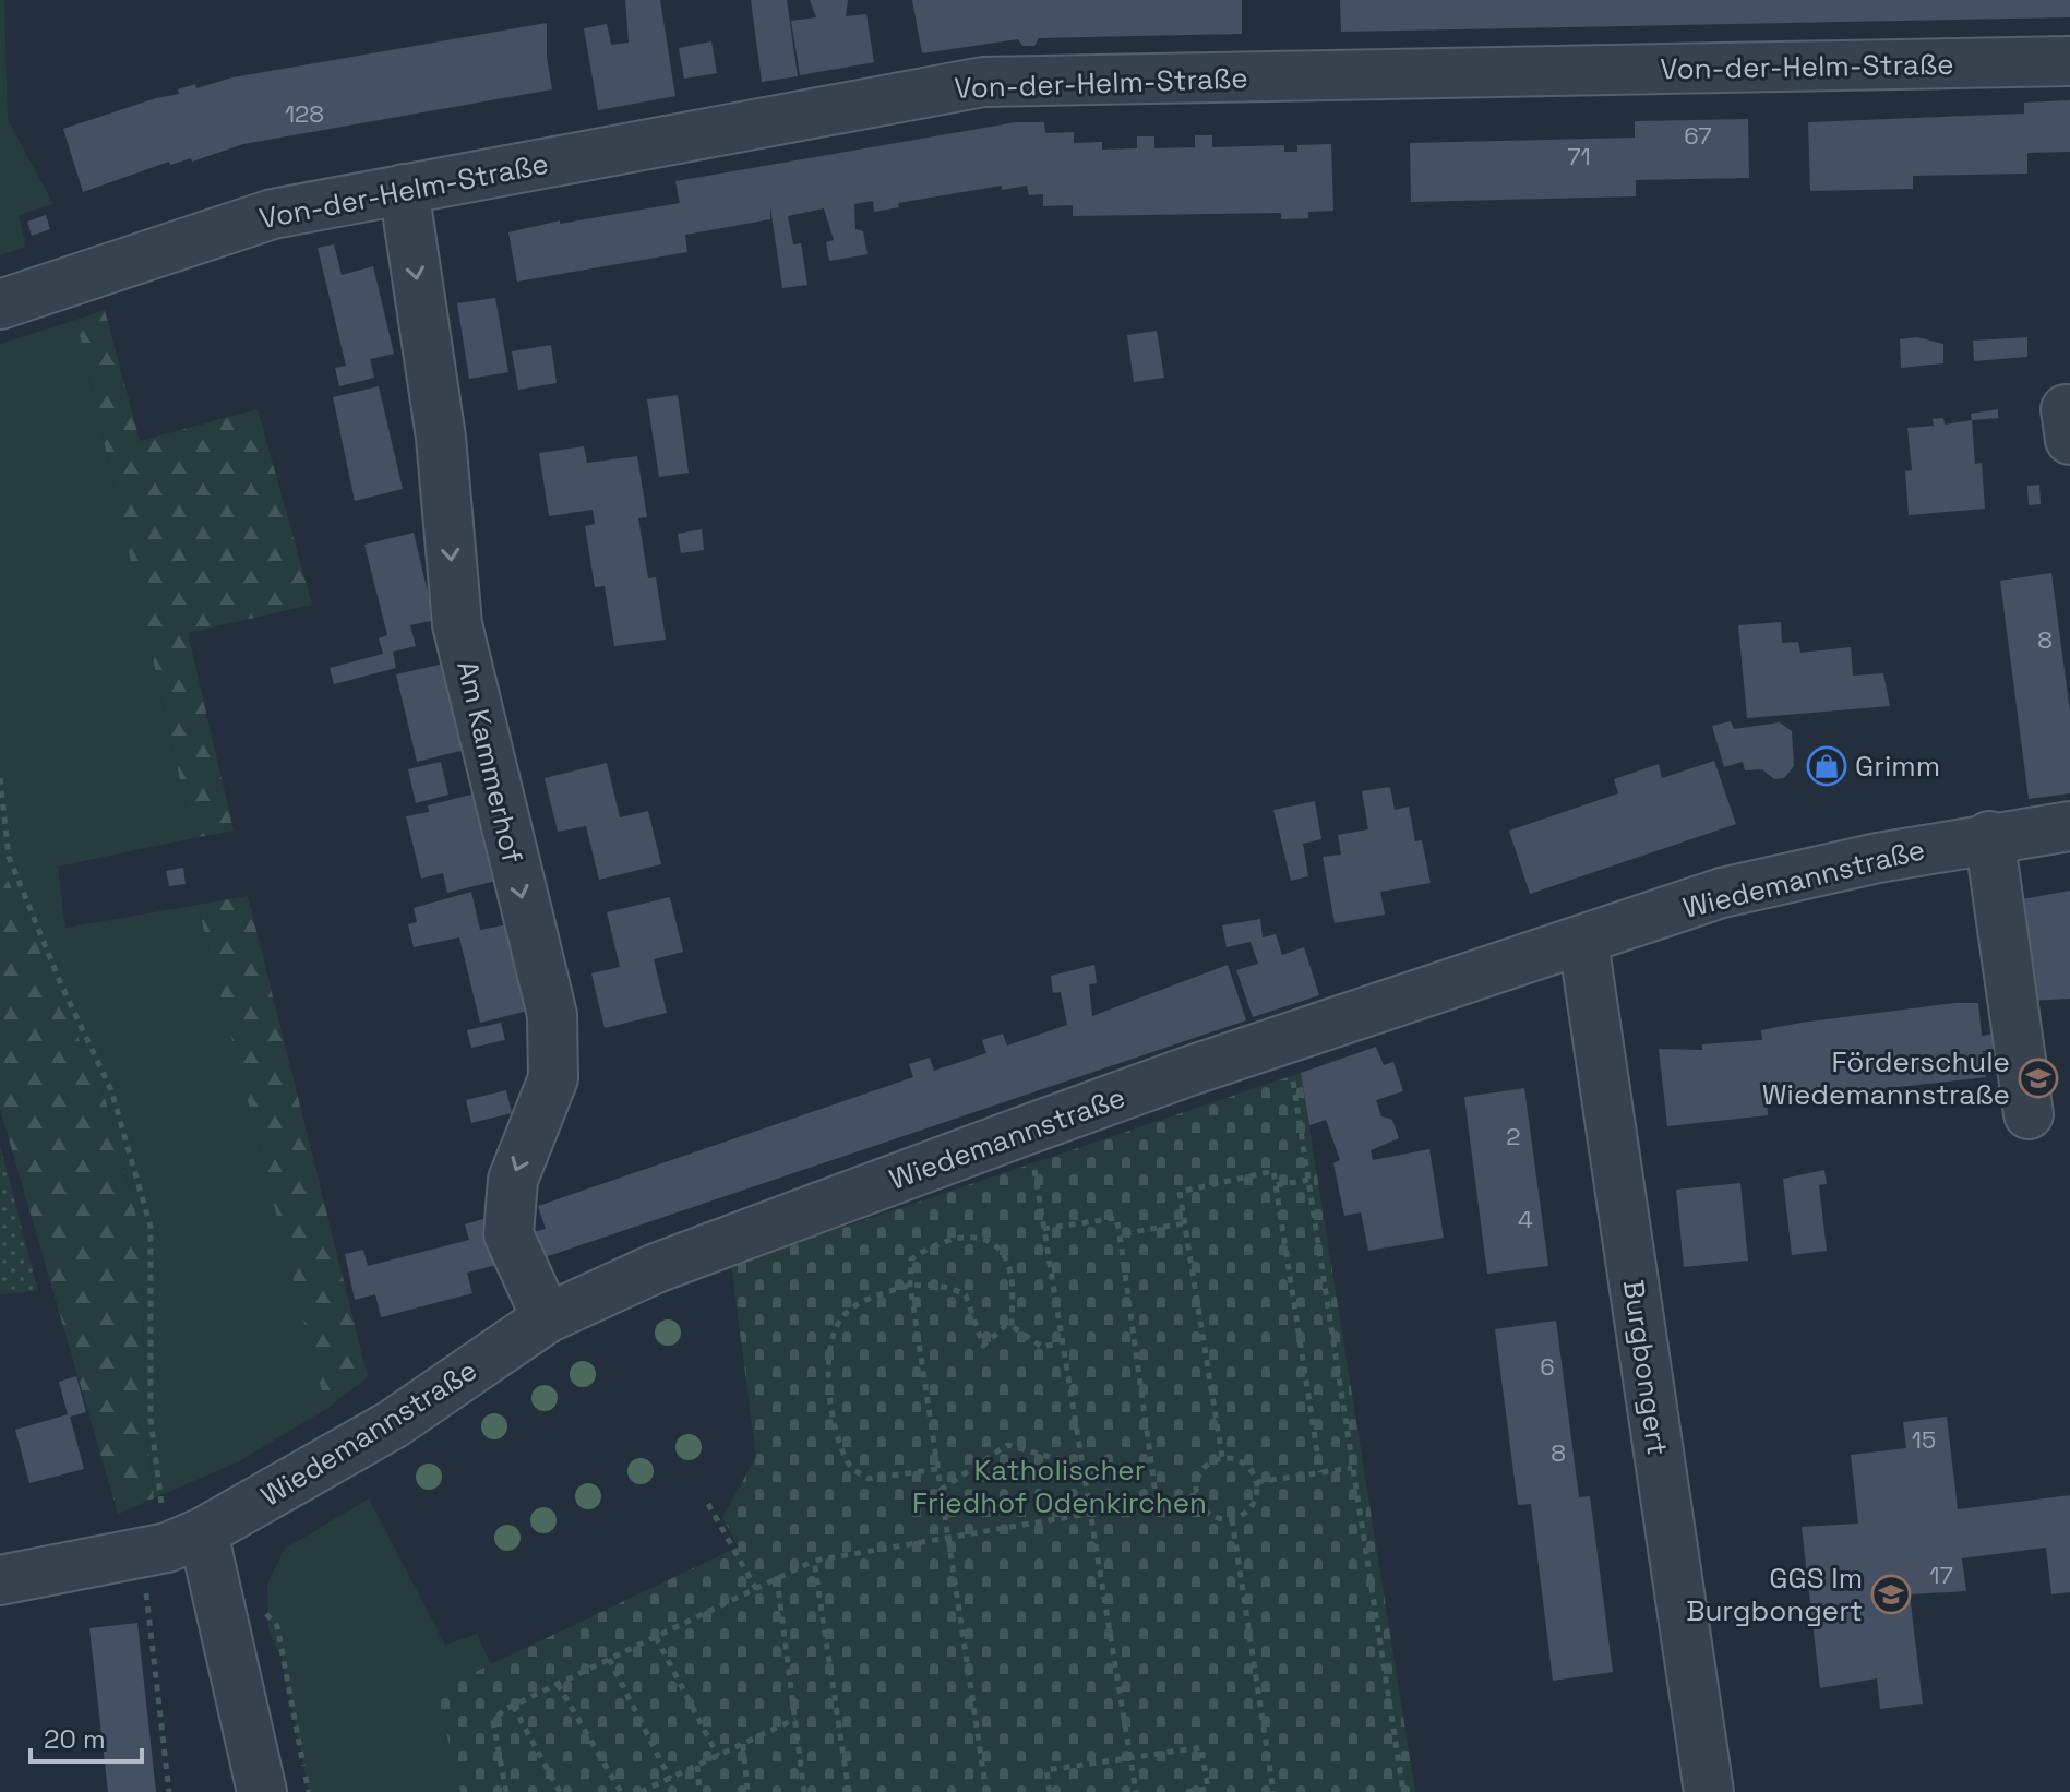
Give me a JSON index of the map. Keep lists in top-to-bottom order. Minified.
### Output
{"streets":{"street":["Von-der-Helm-Straße","Am Kammerhof","Wiedemannstraße","Burgbongert"]},"crossings":[["Von-der-Helm-Straße","Am Kammerhof"],["Am Kammerhof","Wiedemannstraße"],["Wiedemannstraße","Burgbongert"]],"one_way":["Am Kammerhof"],"parks":["Katholischer Friedhof Odenkirchen"],"places":{"shop":["Grimm"],"school or university":["Förderschule Wiedemannstraße","GGS Im Burgbongert"]},"house_numbers":["128","67","71","8","2","4","6","15","8","17"],"scale_bar":"20 m"}
